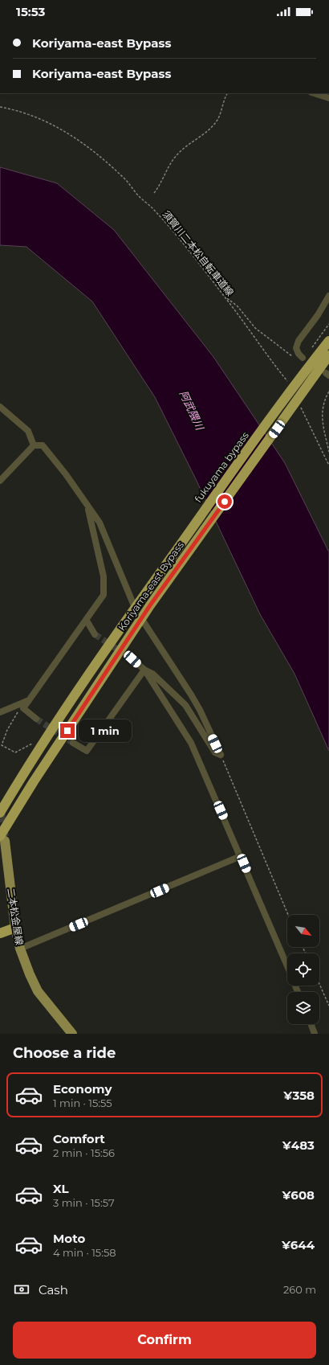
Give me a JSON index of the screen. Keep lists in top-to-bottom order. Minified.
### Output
{"streets":{"highway":["fukuyama bypass","Koriyama-east Bypass"],"main road":["二本松金屋線"],"path":["須賀川二本松自転車道線"]},"crossings":[["須賀川二本松自転車道線","fukuyama bypass"],["fukuyama bypass","Koriyama-east Bypass"],["Koriyama-east Bypass","二本松金屋線"]],"water":["阿武隈川"],"north":"bottom right","page":{"status":"15:53","banner":["Koriyama-east Bypass","Koriyama-east Bypass"],"bubble":"1 min","heading":"Choose a ride","list":[{"name":"Economy","note":"1 min · 15:55","value":"¥358"},{"name":"Comfort","note":"2 min · 15:56","value":"¥483"},{"name":"XL","note":"3 min · 15:57","value":"¥608"},{"name":"Moto","note":"4 min · 15:58","value":"¥644"}],"pay":["Cash","260 m"],"buttons":"Confirm"}}
